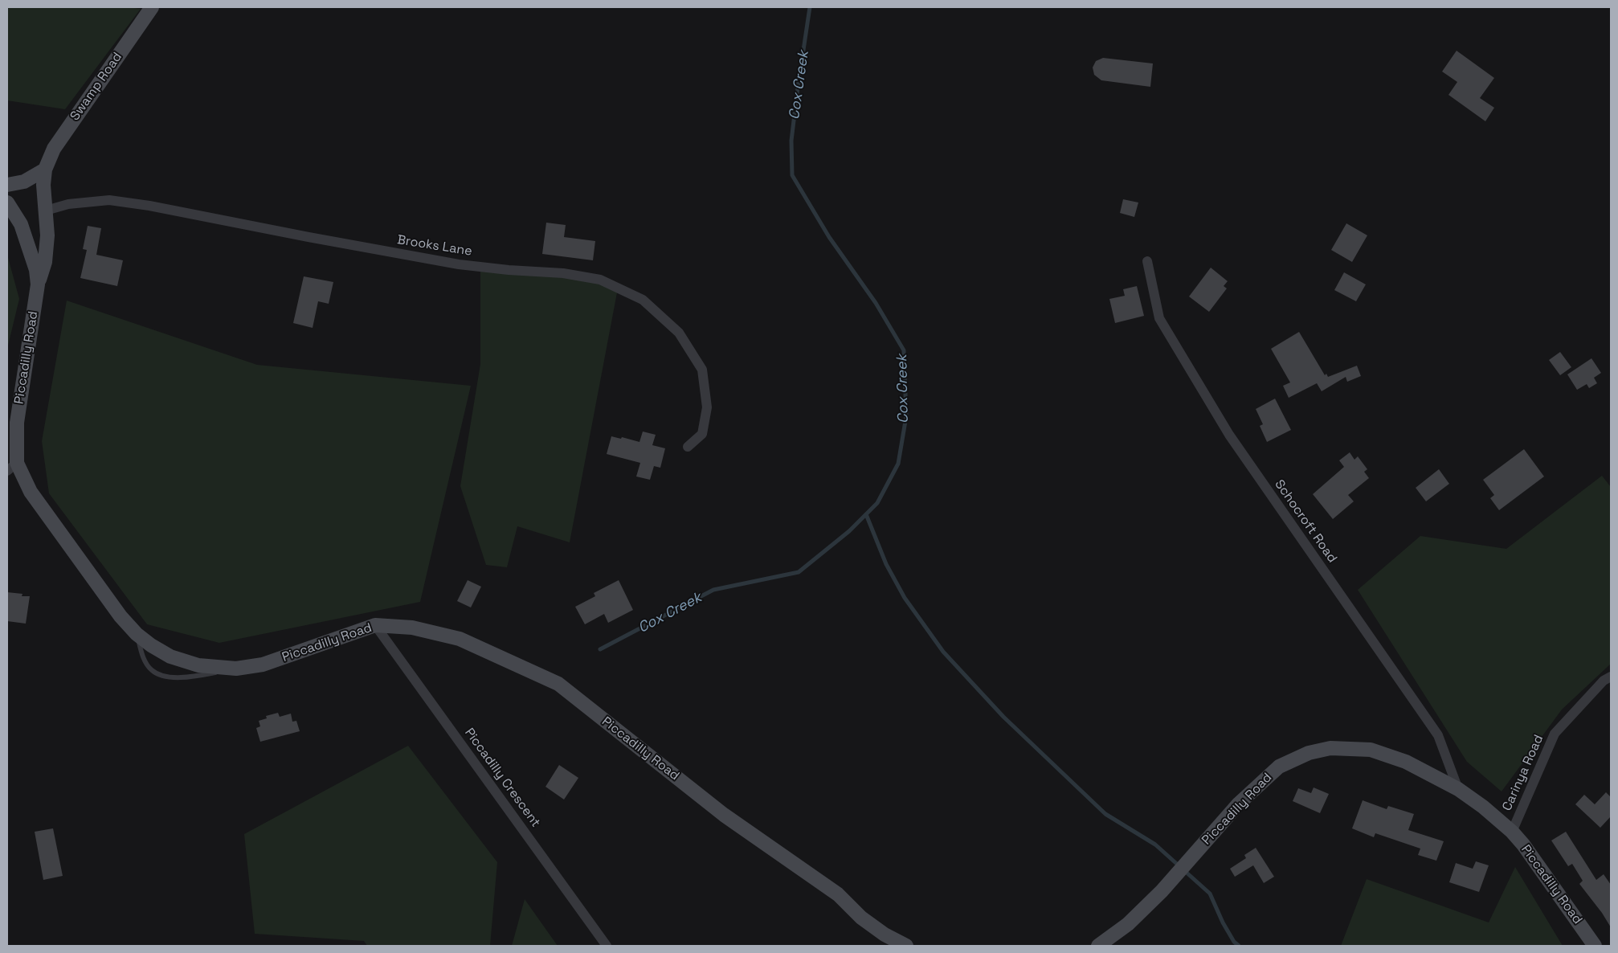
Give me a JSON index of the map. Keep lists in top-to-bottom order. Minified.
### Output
{"streets":{"main road":["Swamp Road","Piccadilly Road"],"street":["Brooks Lane","Schocroft Road","Carinya Road","Piccadilly Crescent"]},"crossings":[["Piccadilly Road","Schocroft Road"],["Piccadilly Road","Carinya Road"],["Piccadilly Road","Piccadilly Crescent"]],"water":["Cox Creek"]}
